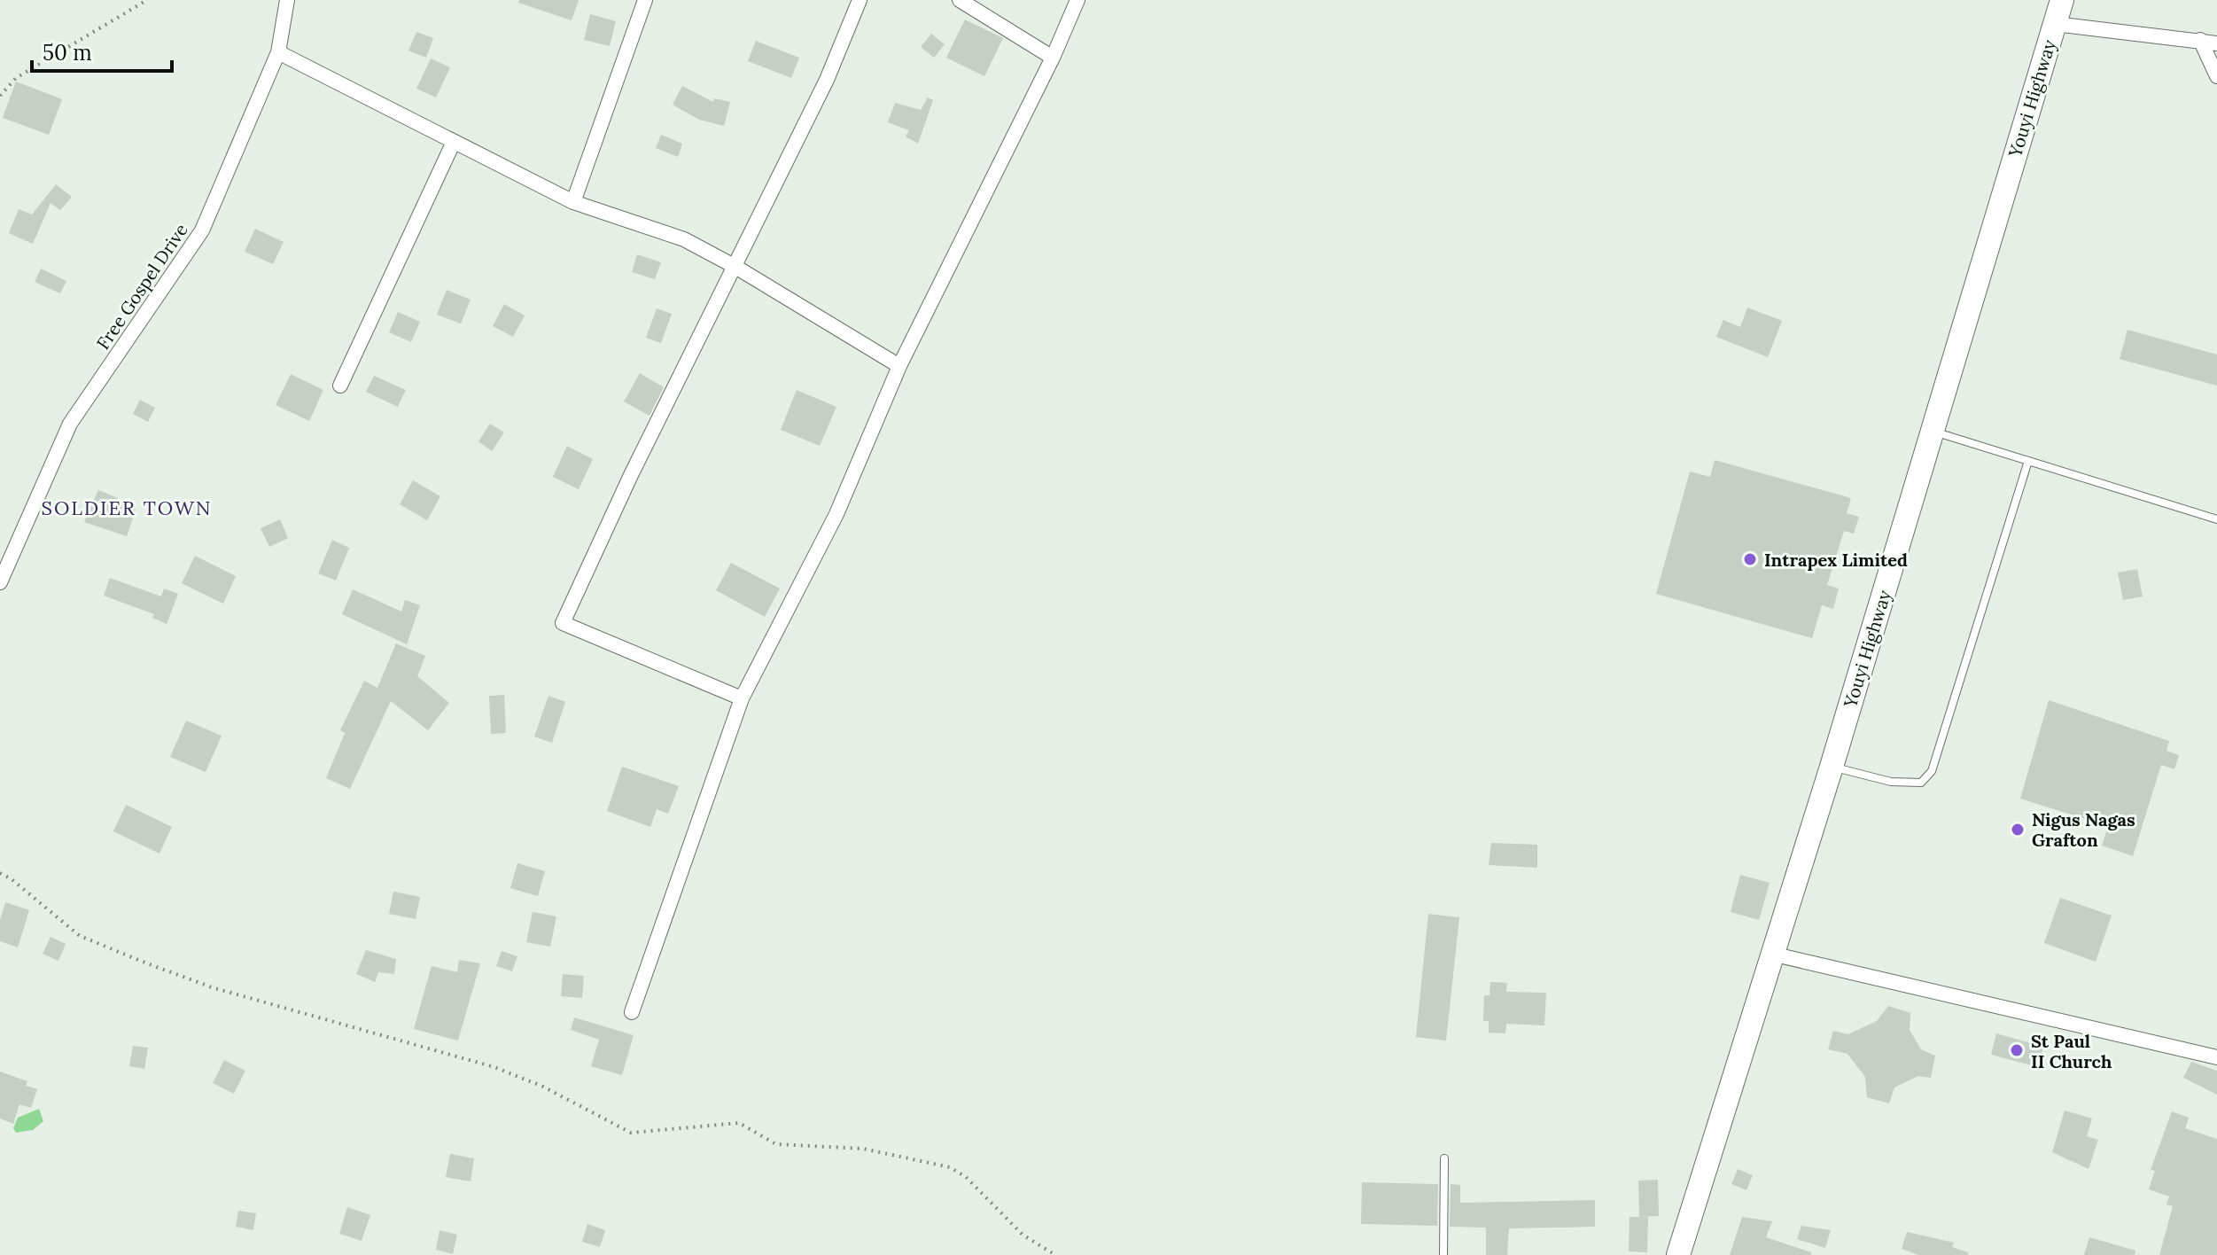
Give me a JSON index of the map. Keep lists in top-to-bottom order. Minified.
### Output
{"streets":{"main road":["Youyi Highway"],"street":["Free Gospel Drive"]},"districts":["SOLDIER TOWN"],"places":["Intrapex Limited","Nigus Nagas Grafton","St Paul II Church"],"scale_bar":"50 m"}
